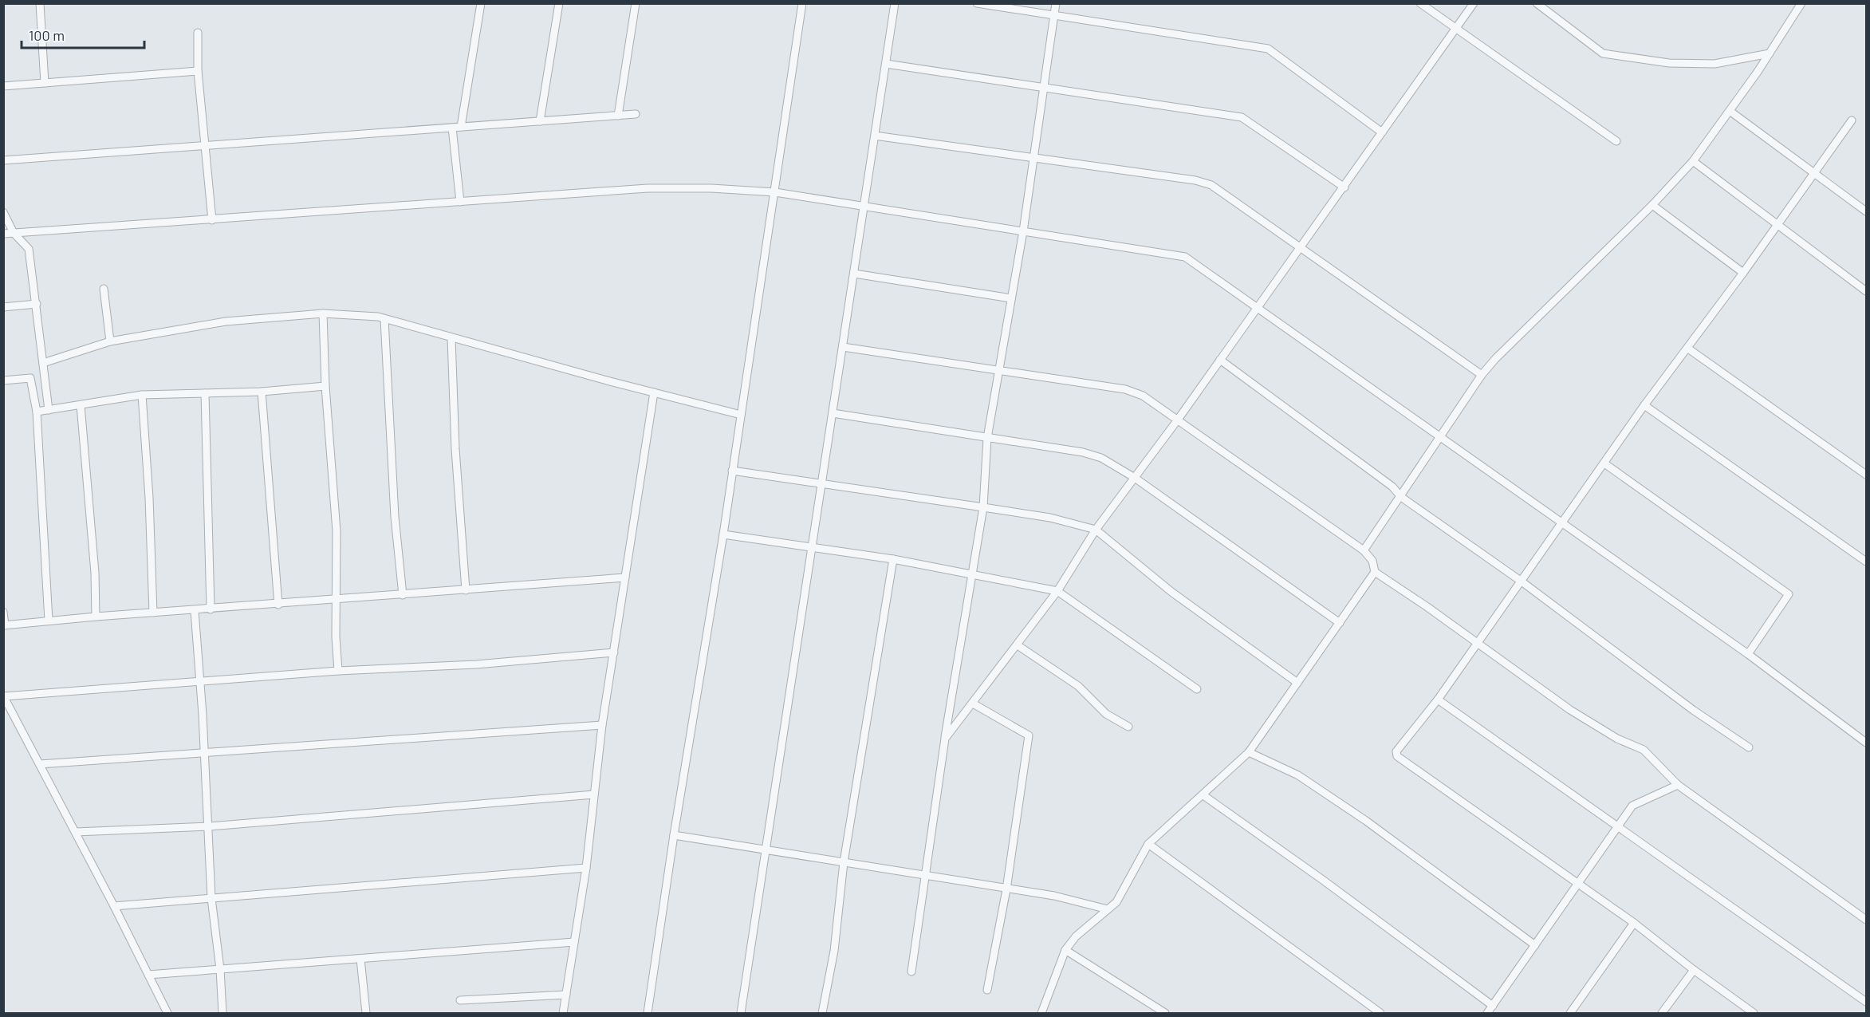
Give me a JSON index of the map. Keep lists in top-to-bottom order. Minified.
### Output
{"scale_bar":"100 m"}
